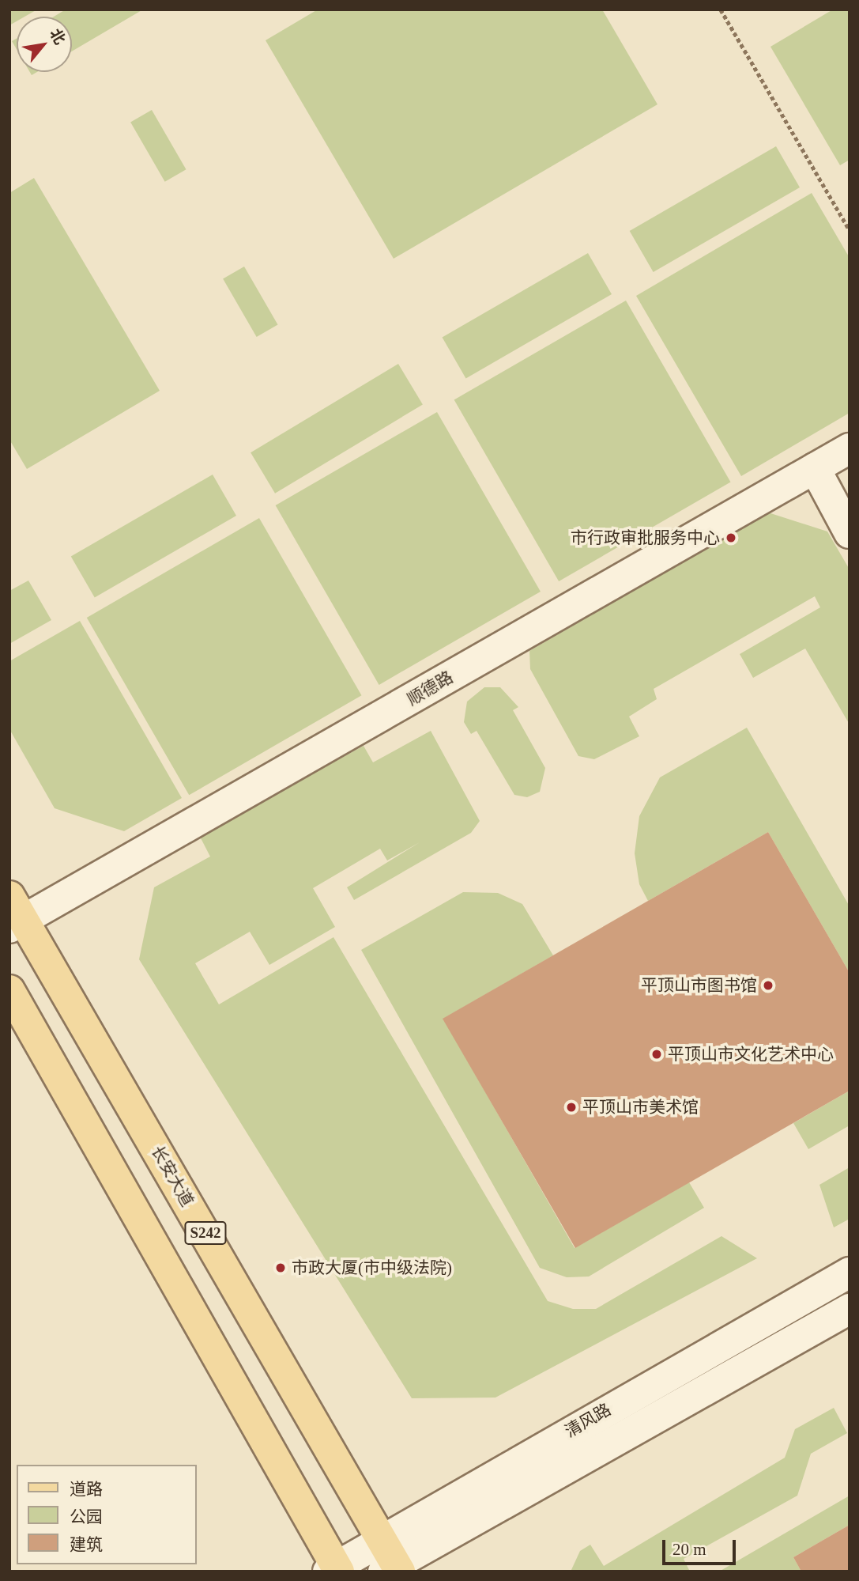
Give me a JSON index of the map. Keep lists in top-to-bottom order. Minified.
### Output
{"streets":{"main road":["长安大道","S242"],"street":["顺德路","清风路"]},"crossings":[["顺德路","长安大道"],["长安大道","清风路"]],"places":["市行政审批服务中心","平顶山市图书馆","平顶山市文化艺术中心","平顶山市美术馆","市政大厦(市中级法院)"],"legend":["道路","公园","建筑"],"scale_bar":"20 m","north":"top right"}
